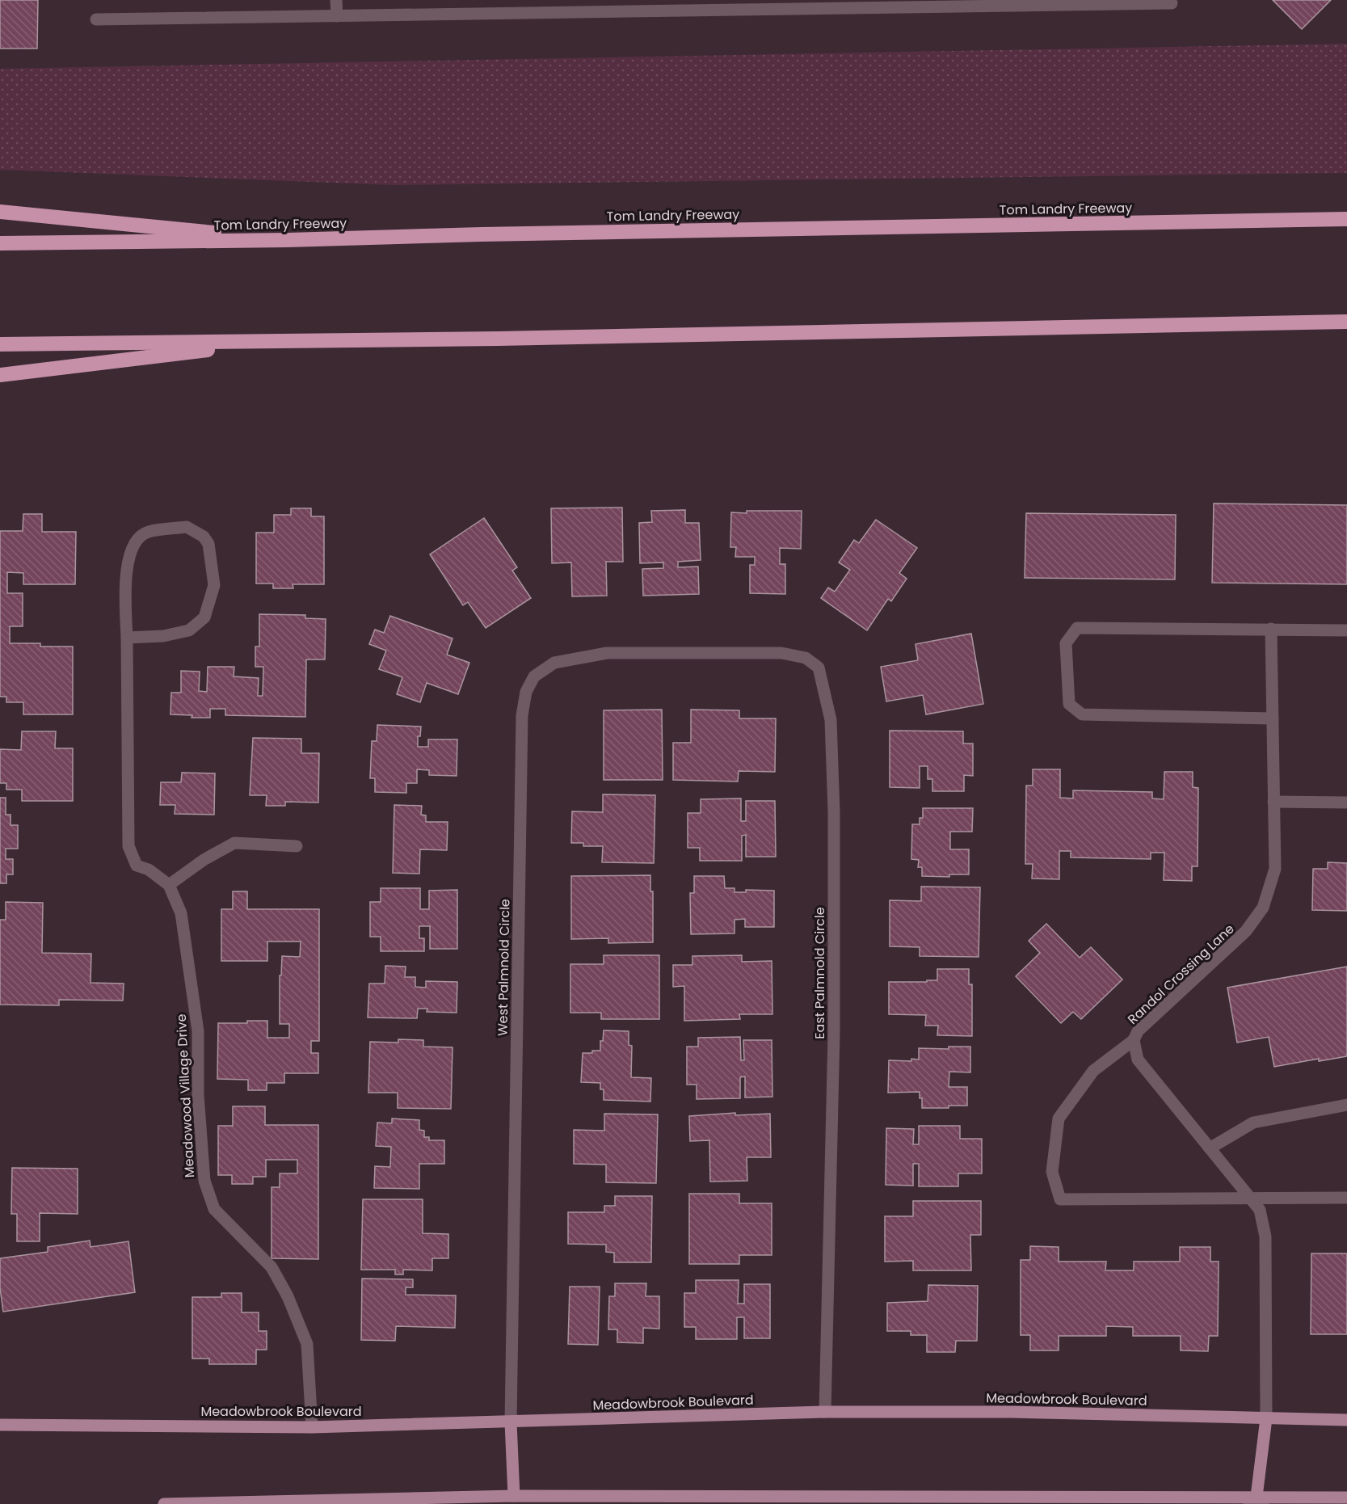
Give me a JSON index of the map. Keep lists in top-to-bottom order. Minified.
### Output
{"streets":{"highway":["Tom Landry Freeway"],"main road":["Meadowbrook Boulevard"],"street":["West Palmnold Circle","East Palmnold Circle","Randol Crossing Lane","Meadowood Village Drive"]},"crossings":[["West Palmnold Circle","East Palmnold Circle"],["West Palmnold Circle","Meadowbrook Boulevard"],["East Palmnold Circle","Meadowbrook Boulevard"],["Randol Crossing Lane","Meadowbrook Boulevard"],["Meadowood Village Drive","Meadowbrook Boulevard"]]}
